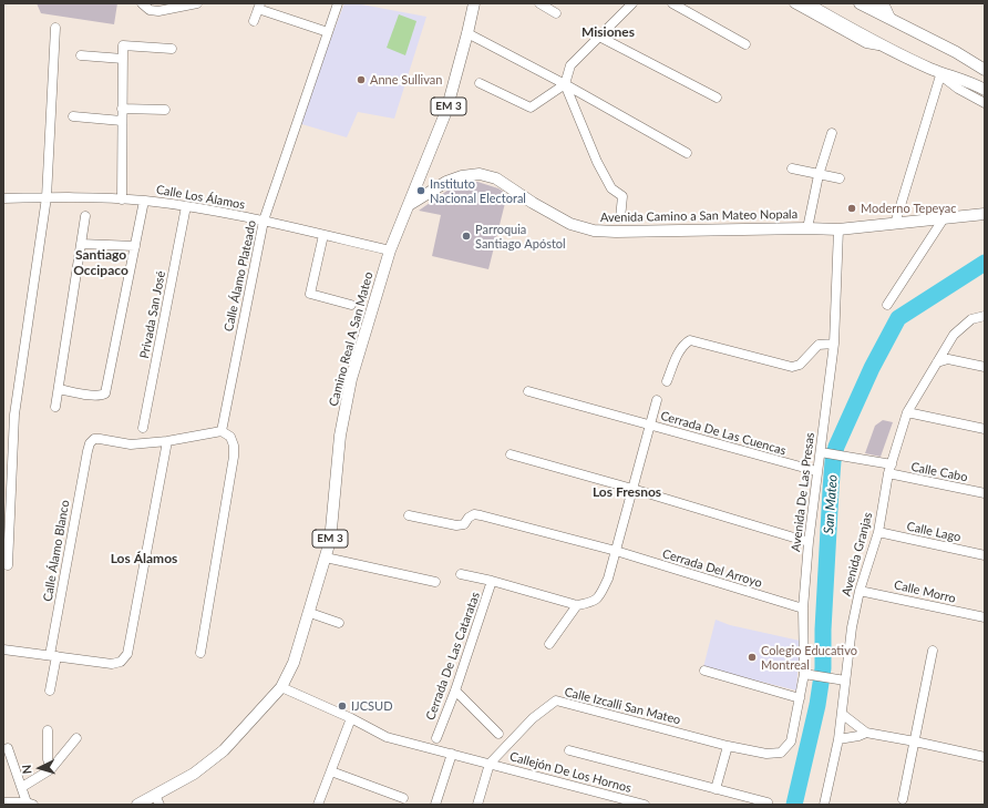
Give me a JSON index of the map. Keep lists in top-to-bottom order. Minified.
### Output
{"streets":{"main road":["EM 3","Avenida Camino a San Mateo Nopala","Camino Real A San Mateo"],"street":["Calle Los Álamos","Calle Álamo Plateado","Privada San José","Cerrada De Las Cuencas","Calle Cabo","Avenida De Las Presas","Calle Lago","Calle Álamo Blanco","Avenida Granjas","Cerrada Del Arroyo","Calle Morro","Cerrada De Las Cataratas","Calle Izcalli San Mateo","Callejón De Los Hornos"]},"crossings":[["Calle Los Álamos","Calle Álamo Plateado"],["Calle Los Álamos","Privada San José"],["Calle Los Álamos","Camino Real A San Mateo"],["Avenida Camino a San Mateo Nopala","Camino Real A San Mateo"],["Avenida Camino a San Mateo Nopala","Avenida De Las Presas"],["Cerrada De Las Cuencas","Avenida De Las Presas"],["Calle Cabo","Avenida De Las Presas"],["Calle Cabo","Avenida Granjas"],["Avenida De Las Presas","Cerrada Del Arroyo"],["Avenida De Las Presas","Calle Izcalli San Mateo"],["Calle Lago","Avenida Granjas"],["Avenida Granjas","Calle Morro"],["Calle Izcalli San Mateo","Callejón De Los Hornos"]],"districts":["Misiones","Santiago Occipaco","Los Fresnos","Los Álamos"],"water":["San Mateo"],"places":["Anne Sullivan","Instituto Nacional Electoral","Moderno Tepeyac","Parroquia Santiago Apóstol","Colegio Educativo Montreal","IJCSUD"],"north":"left"}
